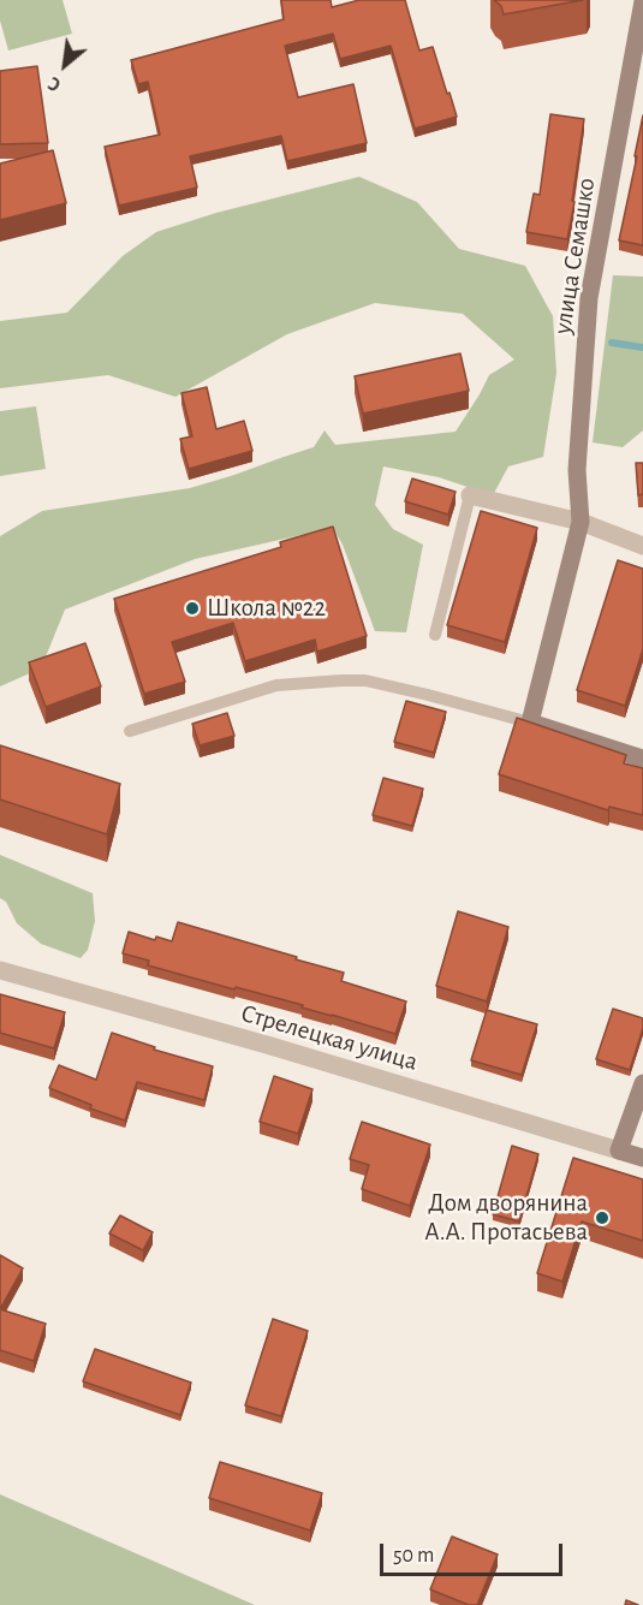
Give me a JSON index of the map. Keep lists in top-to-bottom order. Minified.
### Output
{"streets":{"street":["улица Семашко","Стрелецкая улица"]},"places":["Школа №22","Дом дворянина А.А. Протасьева"],"scale_bar":"50 m","north":"bottom left"}
